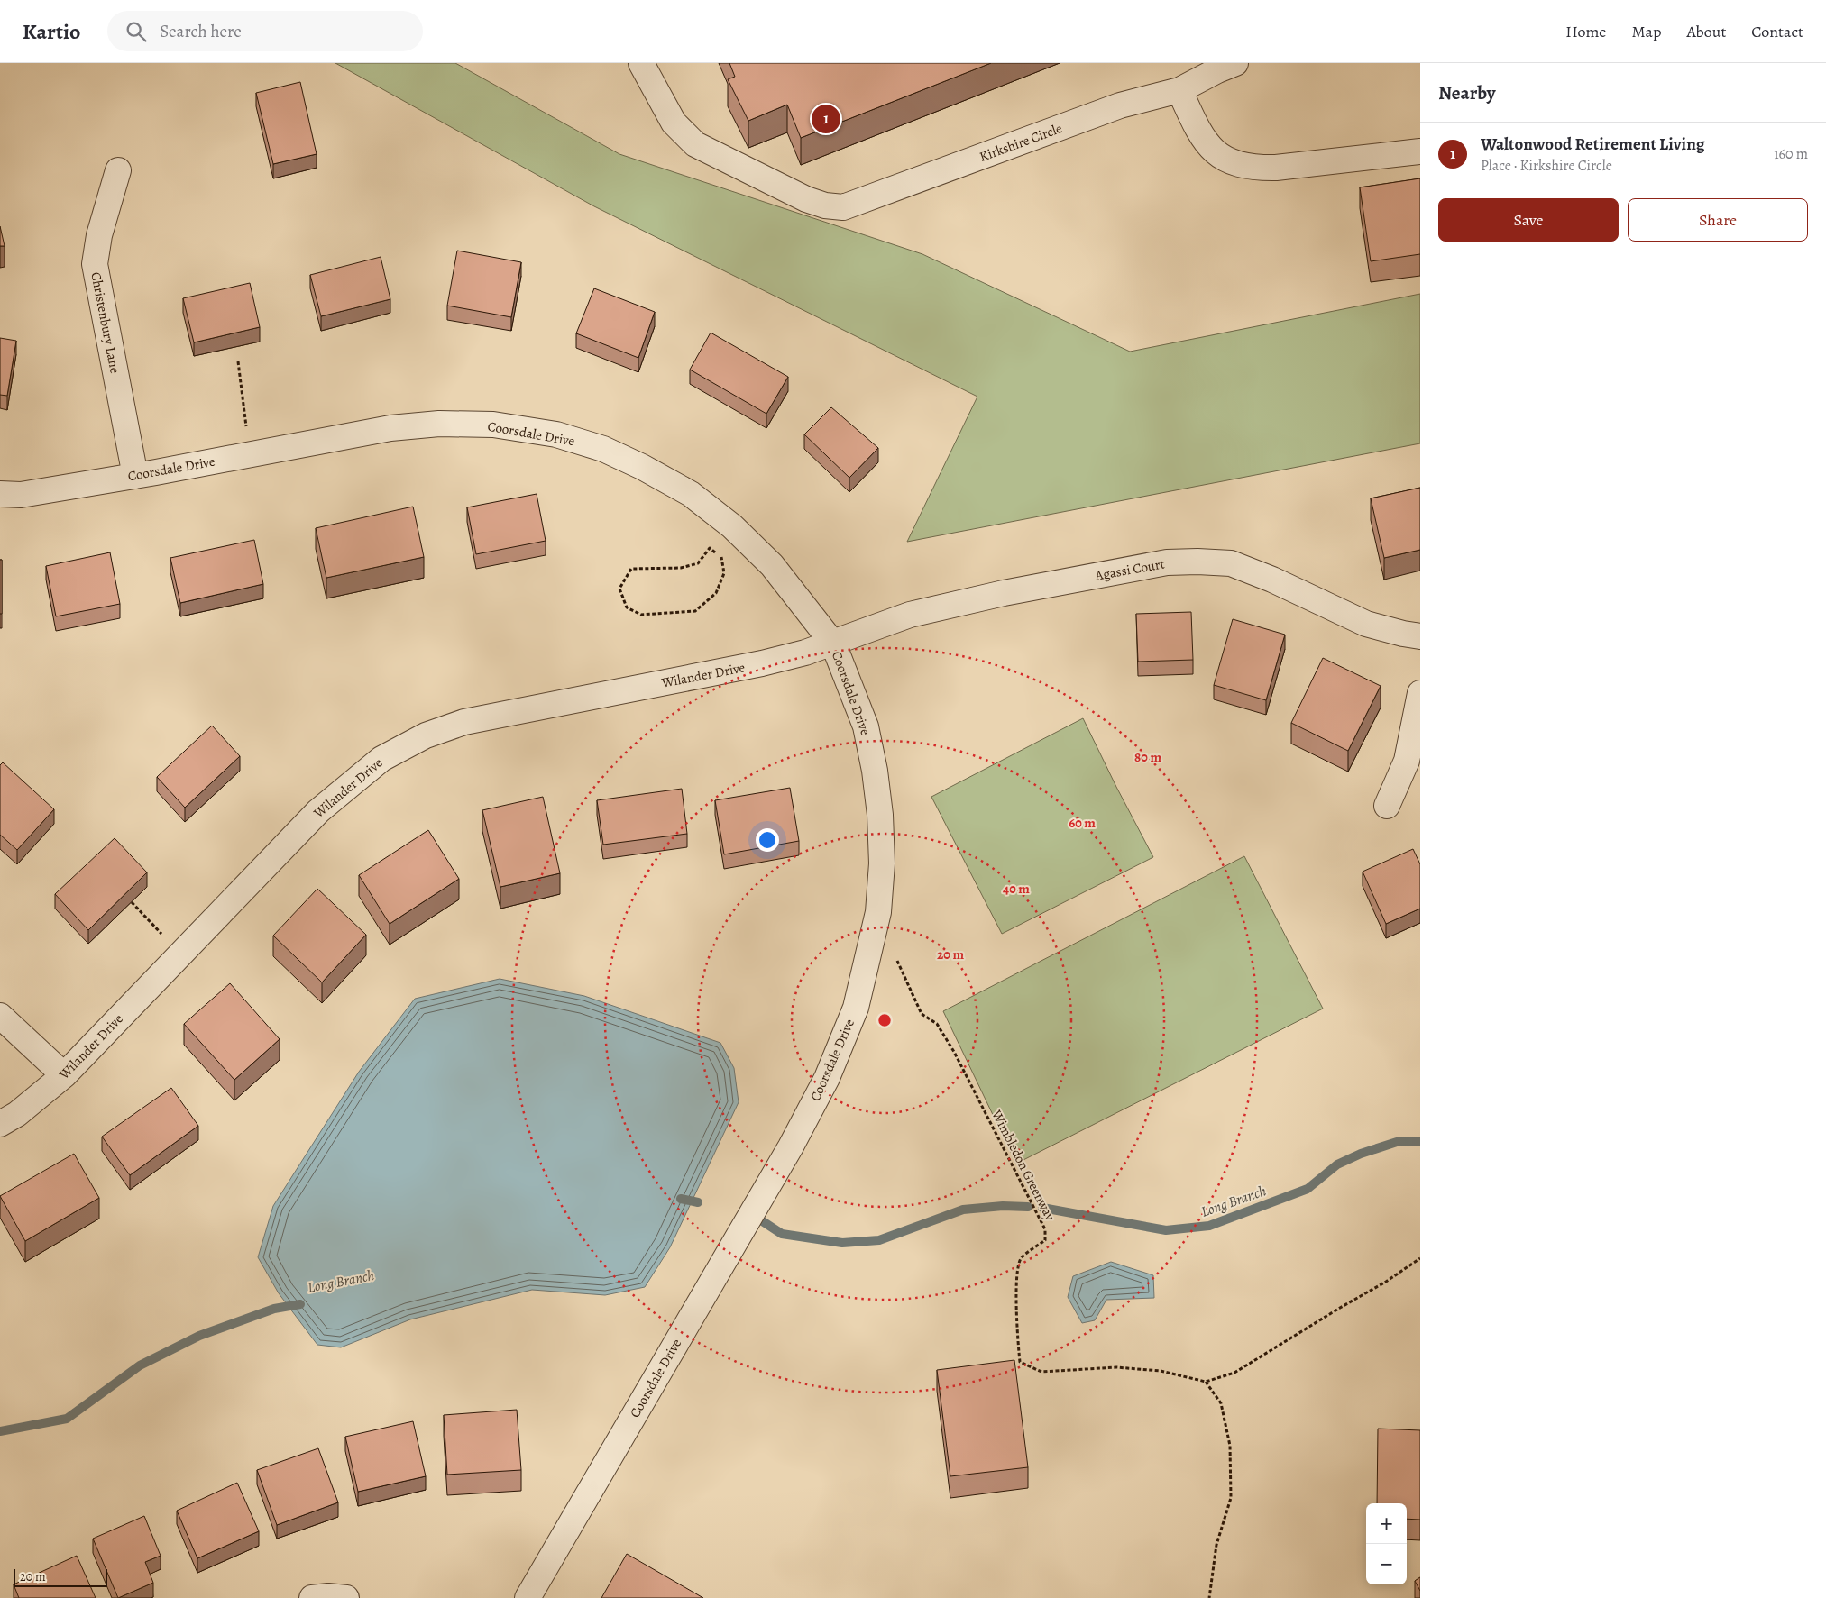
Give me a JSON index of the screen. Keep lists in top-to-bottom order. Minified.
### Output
{"streets":{"street":["Kirkshire Circle","Christenbury Lane","Coorsdale Drive","Agassi Court","Wilander Drive"],"path":["Wimbledon Greenway"]},"crossings":[["Christenbury Lane","Coorsdale Drive"],["Coorsdale Drive","Agassi Court"],["Coorsdale Drive","Wilander Drive"],["Agassi Court","Wilander Drive"]],"water":["Long Branch"],"scale_bar":"20 m","page":{"header":"Kartio","search":"Search here","nav":["Home","Map","About","Contact"],"heading":"Nearby","pins":"1","list":[{"mark":"1","name":"Waltonwood Retirement Living","note":"Place · Kirkshire Circle","value":"160 m"}],"buttons":["Save","Share"],"map_buttons":["+","−"],"scale":"20 m"},"rings":["80 m","60 m","40 m","20 m"]}
